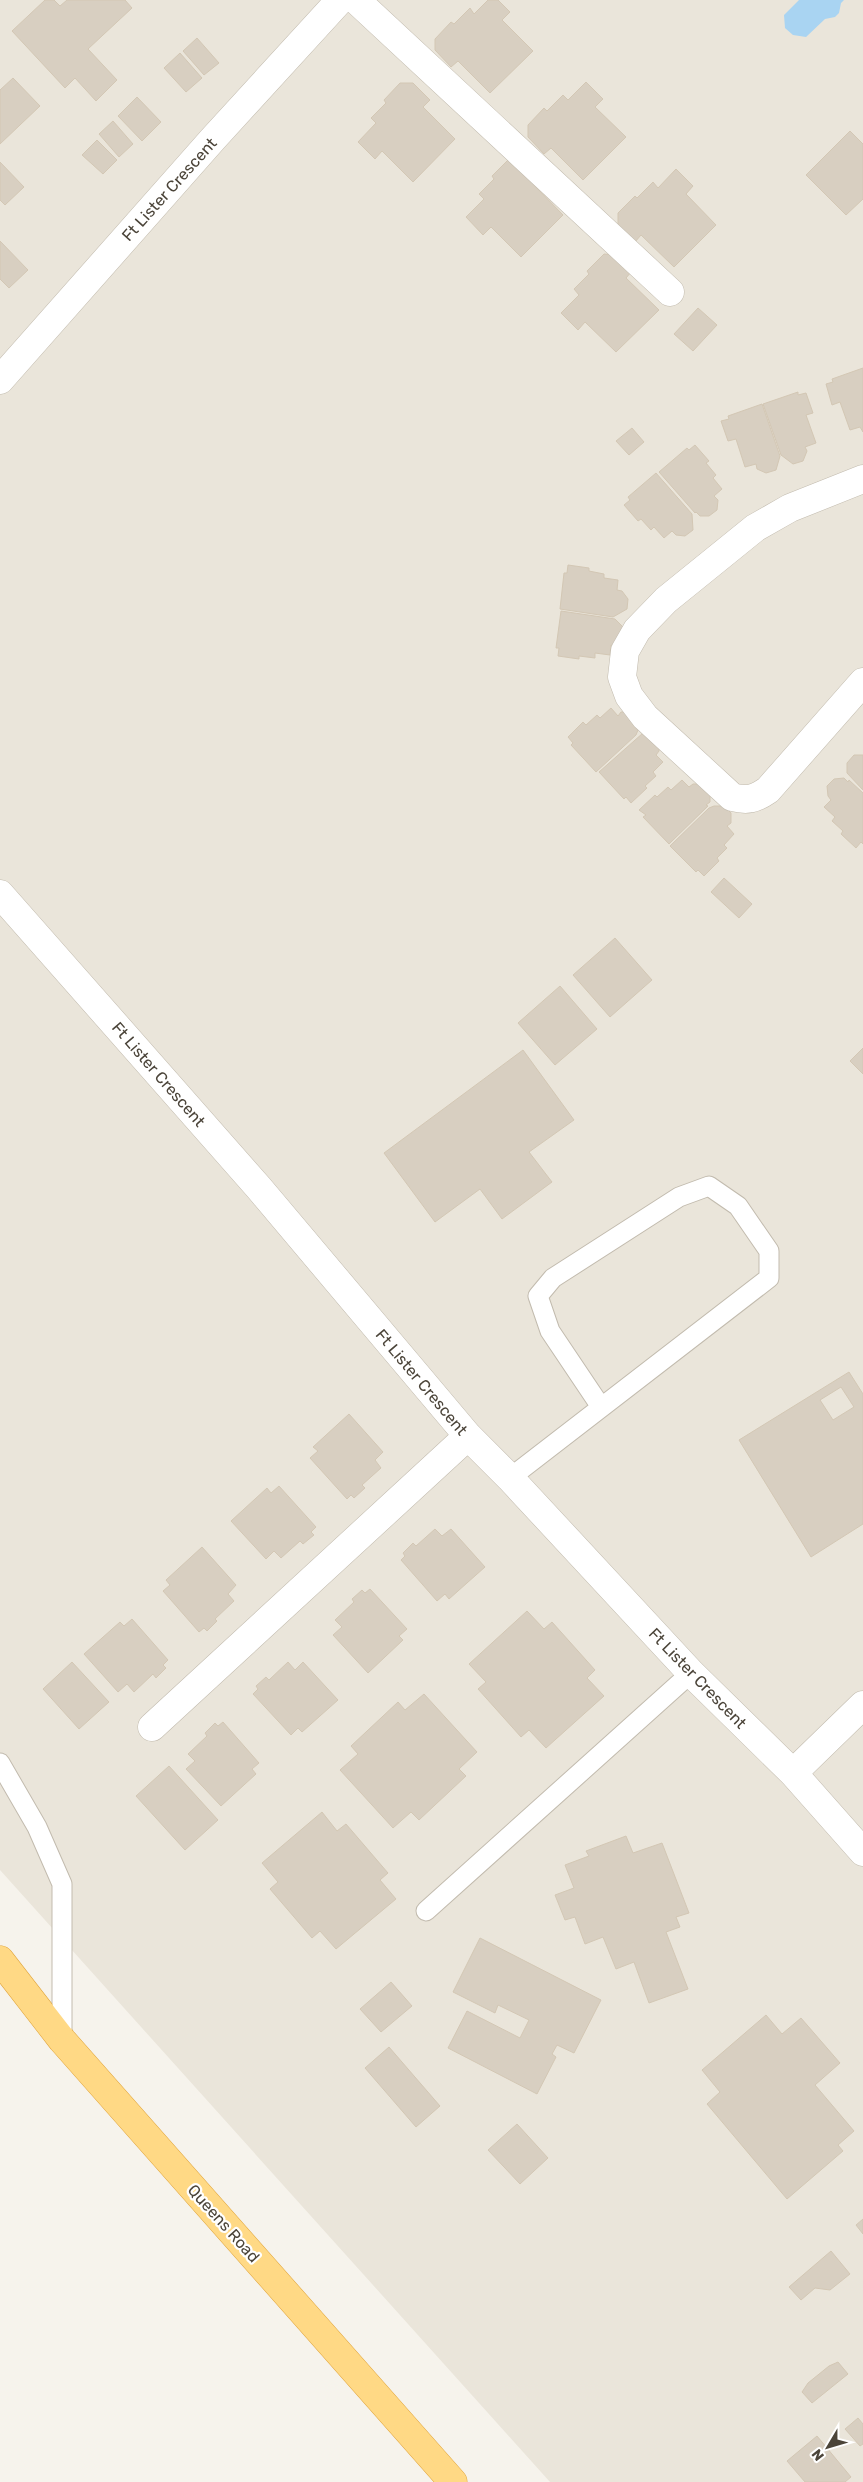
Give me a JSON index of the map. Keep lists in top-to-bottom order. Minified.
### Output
{"streets":{"highway":["Queens Road"],"street":["Ft Lister Crescent"]},"north":"bottom left"}
